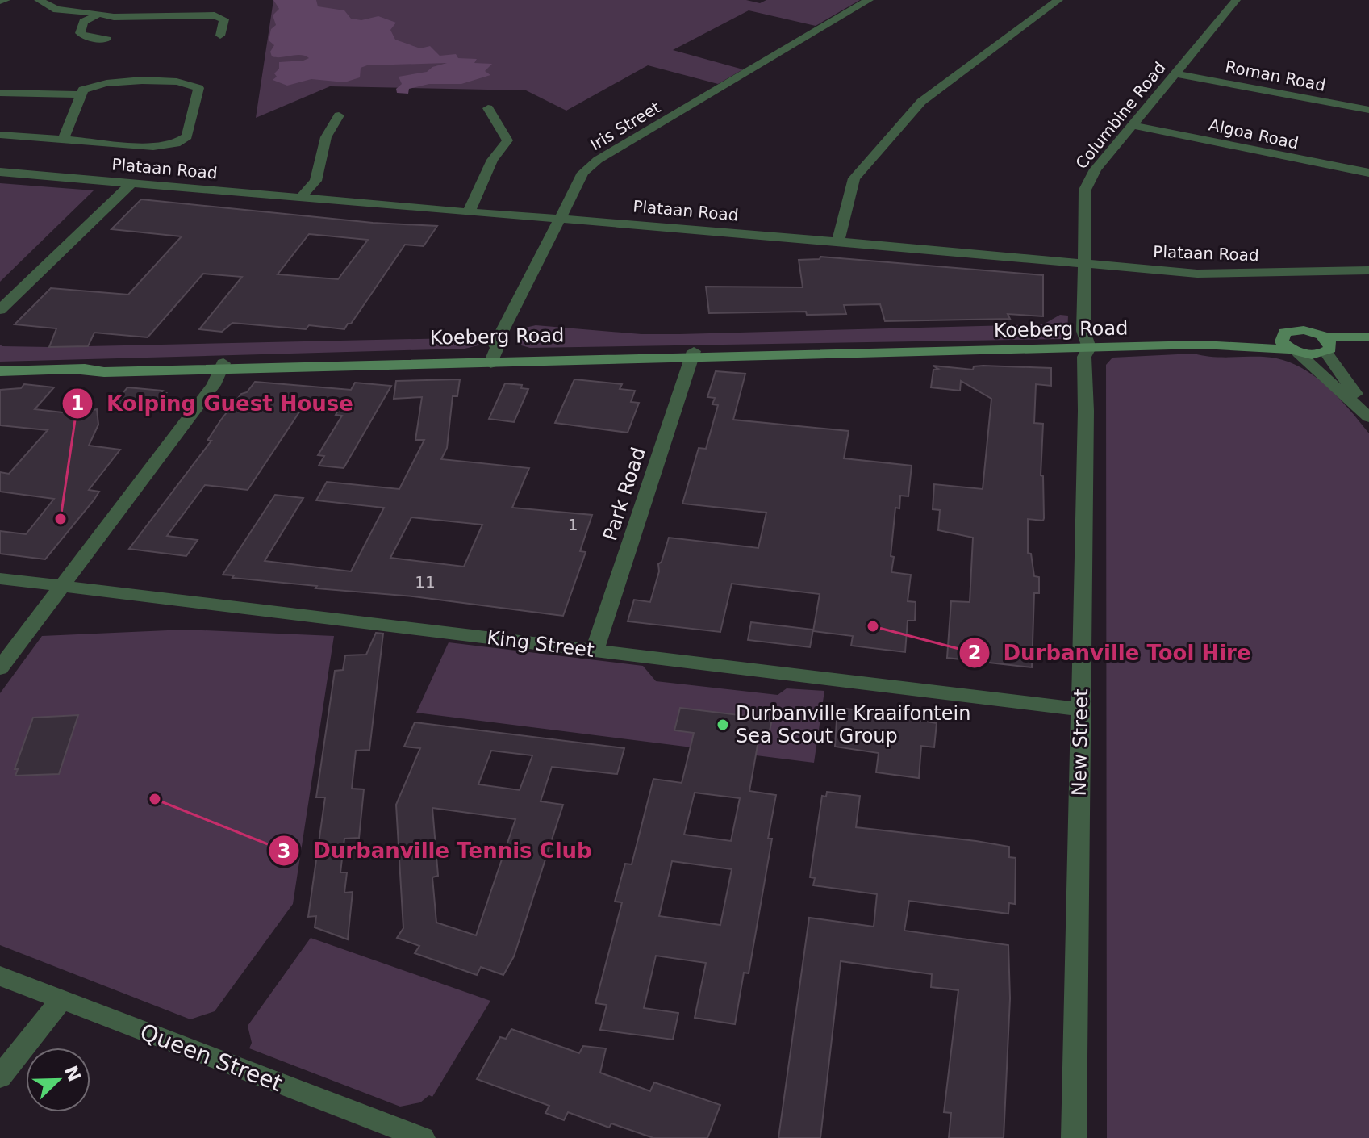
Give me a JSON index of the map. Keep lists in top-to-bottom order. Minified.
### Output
{"streets":{"main road":["Koeberg Road"],"street":["Roman Road","Columbine Road","Iris Street","Algoa Road","Plataan Road","Park Road","King Street","New Street","Queen Street"]},"crossings":[["Roman Road","Columbine Road"],["Columbine Road","Algoa Road"],["Columbine Road","Plataan Road"],["Columbine Road","Koeberg Road"],["Columbine Road","New Street"],["Iris Street","Plataan Road"],["Iris Street","Koeberg Road"],["Koeberg Road","Park Road"],["Koeberg Road","New Street"],["Park Road","King Street"],["King Street","New Street"]],"places":["Kolping Guest House","Durbanville Tool Hire","Durbanville Kraaifontein Sea Scout Group","Durbanville Tennis Club"],"house_numbers":["1","11"],"north":"top right"}
